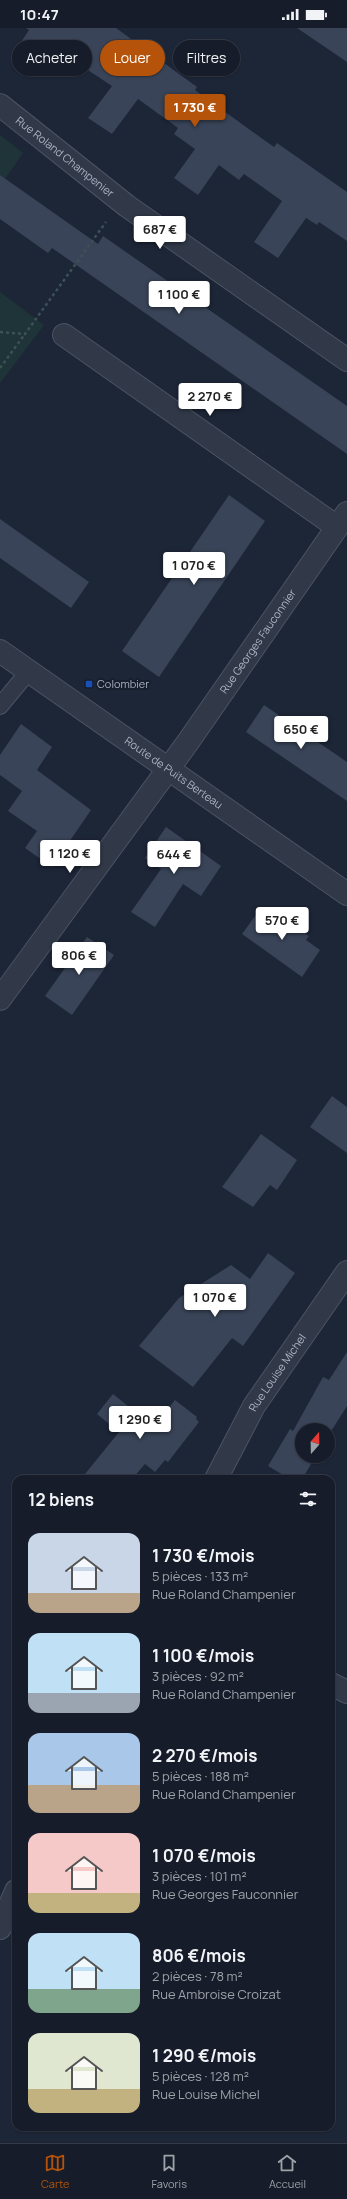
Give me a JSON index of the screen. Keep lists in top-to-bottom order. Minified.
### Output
{"streets":{"street":["Rue Roland Champenier","Rue Georges Fauconnier","Route de Puits Berteau","Rue Louise Michel"]},"crossings":[["Rue Georges Fauconnier","Route de Puits Berteau"]],"places":{"transit":["Colombier"]},"north":"top","page":{"status":"10:47","chip":["Acheter","Louer","Filtres"],"price":["1 730 €","687 €","1 100 €","2 270 €","1 070 €","650 €","1 120 €","644 €","570 €","806 €","1 070 €","1 290 €"],"heading":"12 biens","list":[{"name":"1 730 €/mois","note":"5 pièces · 133 m² · Rue Roland Champenier"},{"name":"1 100 €/mois","note":"3 pièces · 92 m² · Rue Roland Champenier"},{"name":"2 270 €/mois","note":"5 pièces · 188 m² · Rue Roland Champenier"},{"name":"1 070 €/mois","note":"3 pièces · 101 m² · Rue Georges Fauconnier"},{"name":"806 €/mois","note":"2 pièces · 78 m² · Rue Ambroise Croizat"},{"name":"1 290 €/mois","note":"5 pièces · 128 m² · Rue Louise Michel"}],"tabs":["Carte","Favoris","Accueil"]}}
